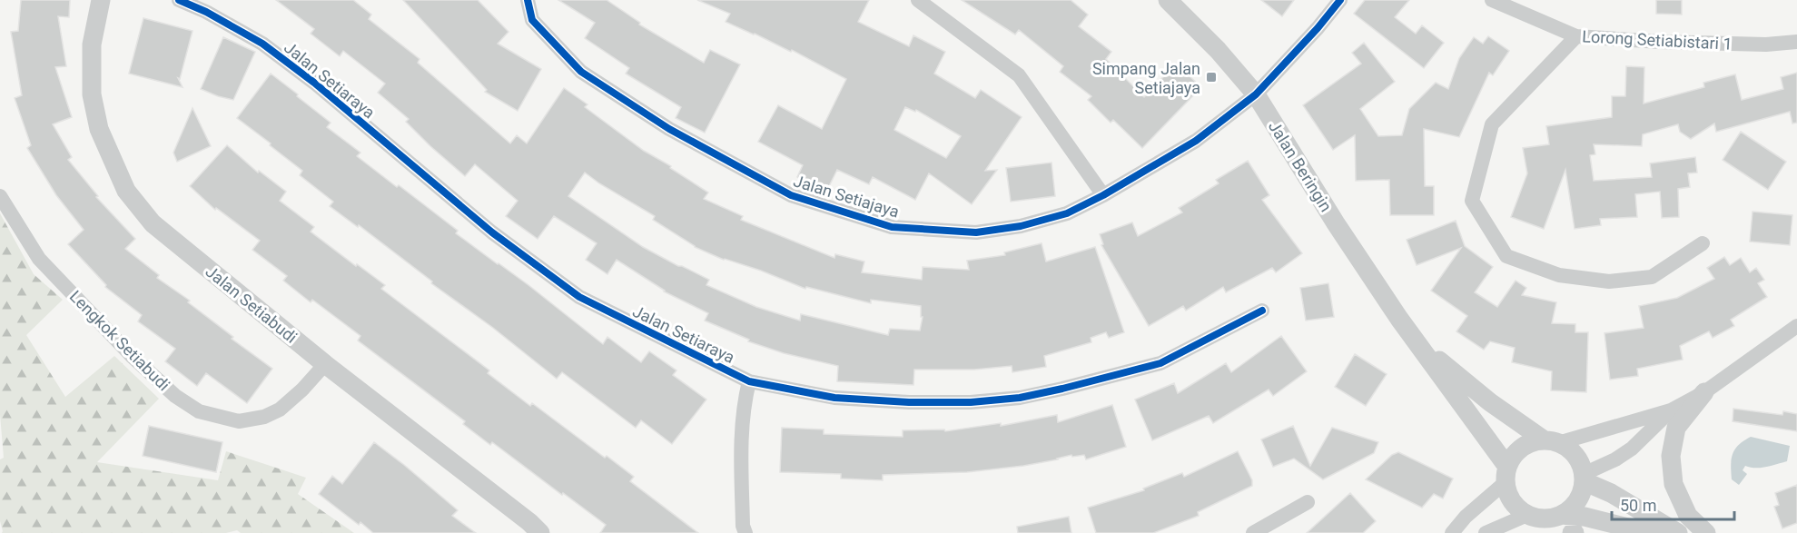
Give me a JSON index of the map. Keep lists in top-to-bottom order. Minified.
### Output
{"streets":{"street":["Lorong Setiabistari 1","Jalan Setiaraya","Jalan Beringin","Jalan Setiajaya","Jalan Setiabudi","Lengkok Setiabudi"]},"crossings":[["Jalan Beringin","Jalan Setiajaya"],["Jalan Setiabudi","Lengkok Setiabudi"]],"places":{"transit":["Simpang Jalan Setiajaya"]},"scale_bar":"50 m"}
